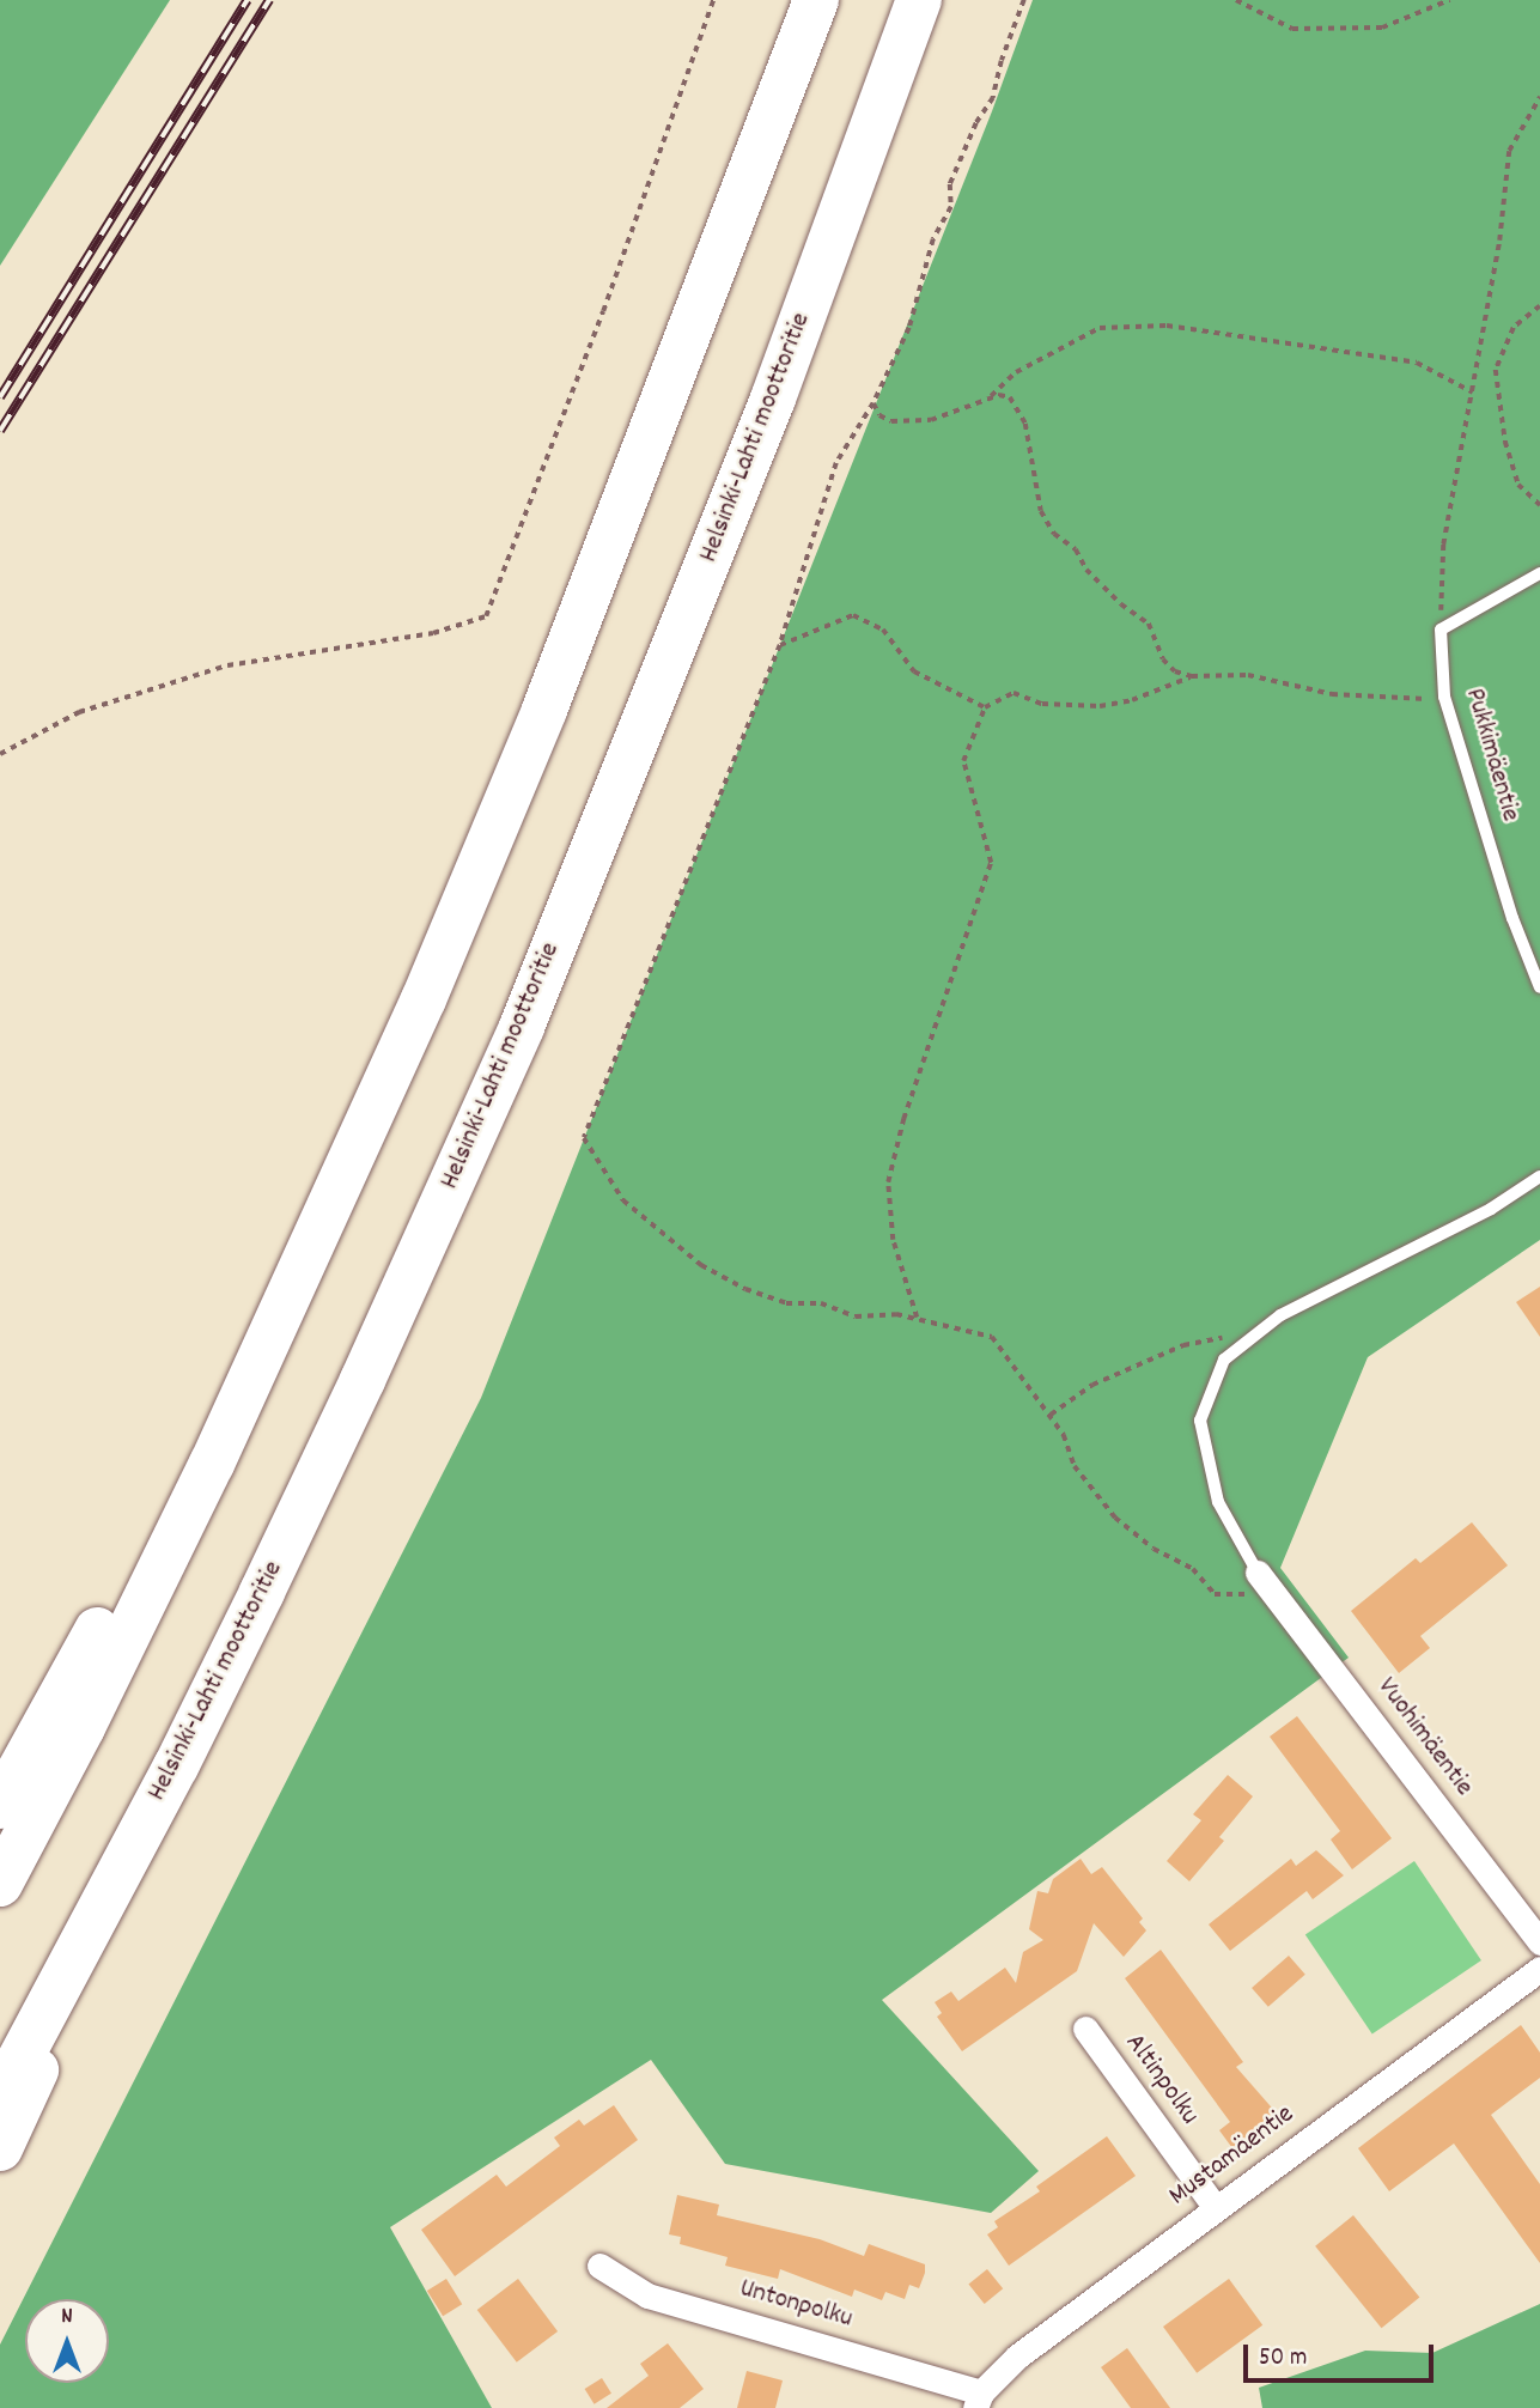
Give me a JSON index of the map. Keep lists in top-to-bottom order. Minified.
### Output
{"streets":{"highway":["Helsinki-Lahti moottoritie"],"street":["Vuohimäentie","Altinpolku","Mustamäentie","Untonpolku"],"lane":["Pukkimäentie"]},"crossings":[["Altinpolku","Mustamäentie"],["Mustamäentie","Untonpolku"]],"scale_bar":"50 m","north":"top"}
